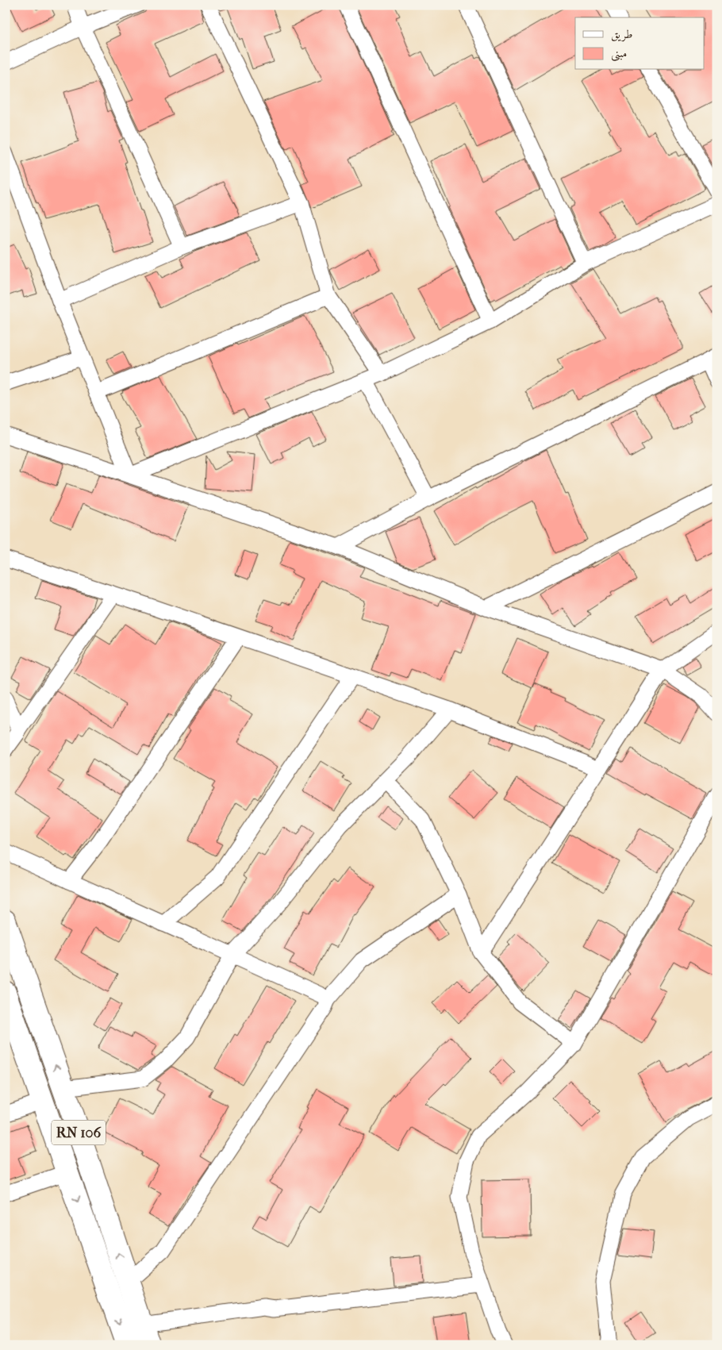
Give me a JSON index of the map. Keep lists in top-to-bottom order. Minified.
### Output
{"streets":{"main road":["RN 106"]},"legend":["طريق","مبنى"]}
